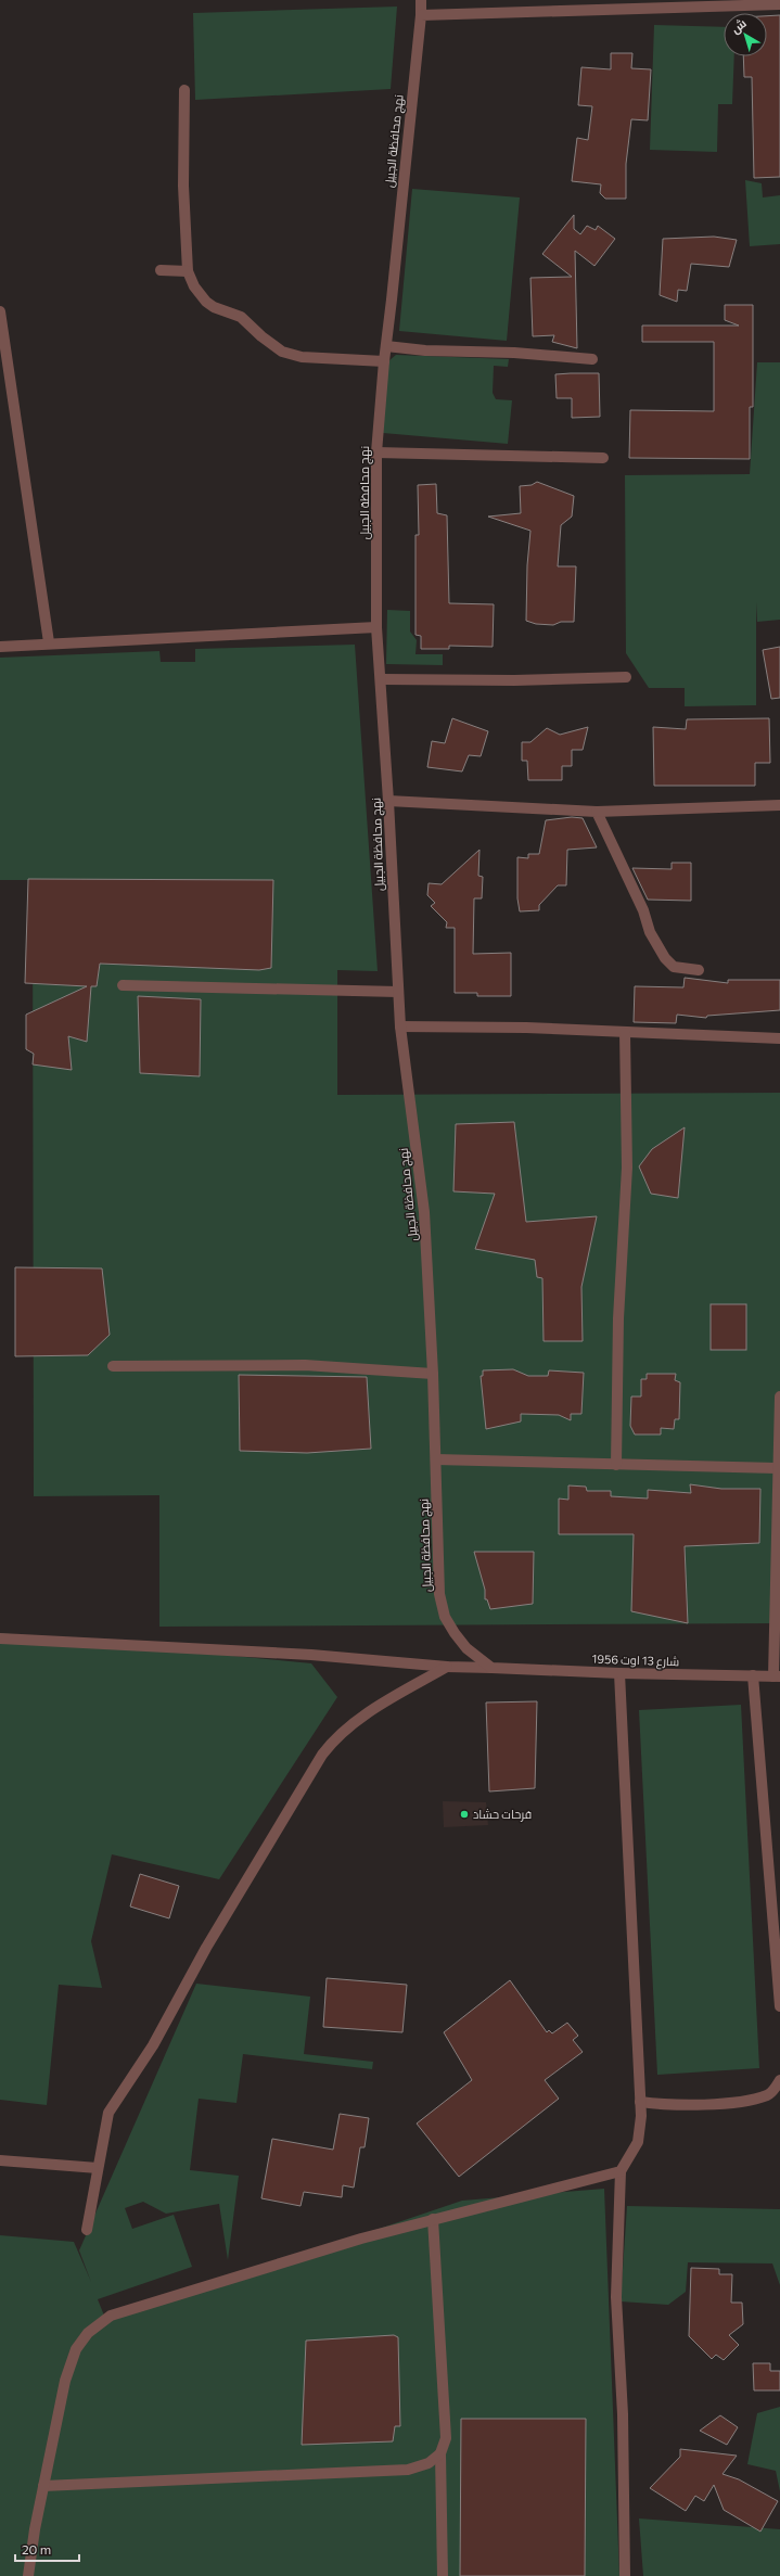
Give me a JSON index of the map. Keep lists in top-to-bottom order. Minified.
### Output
{"streets":{"street":["نهج محافظة الجبيل","شارع 13 اوت 1956"]},"crossings":[["نهج محافظة الجبيل","شارع 13 اوت 1956"]],"places":["فرحات حشاد"],"scale_bar":"20 m","north":"top left"}
